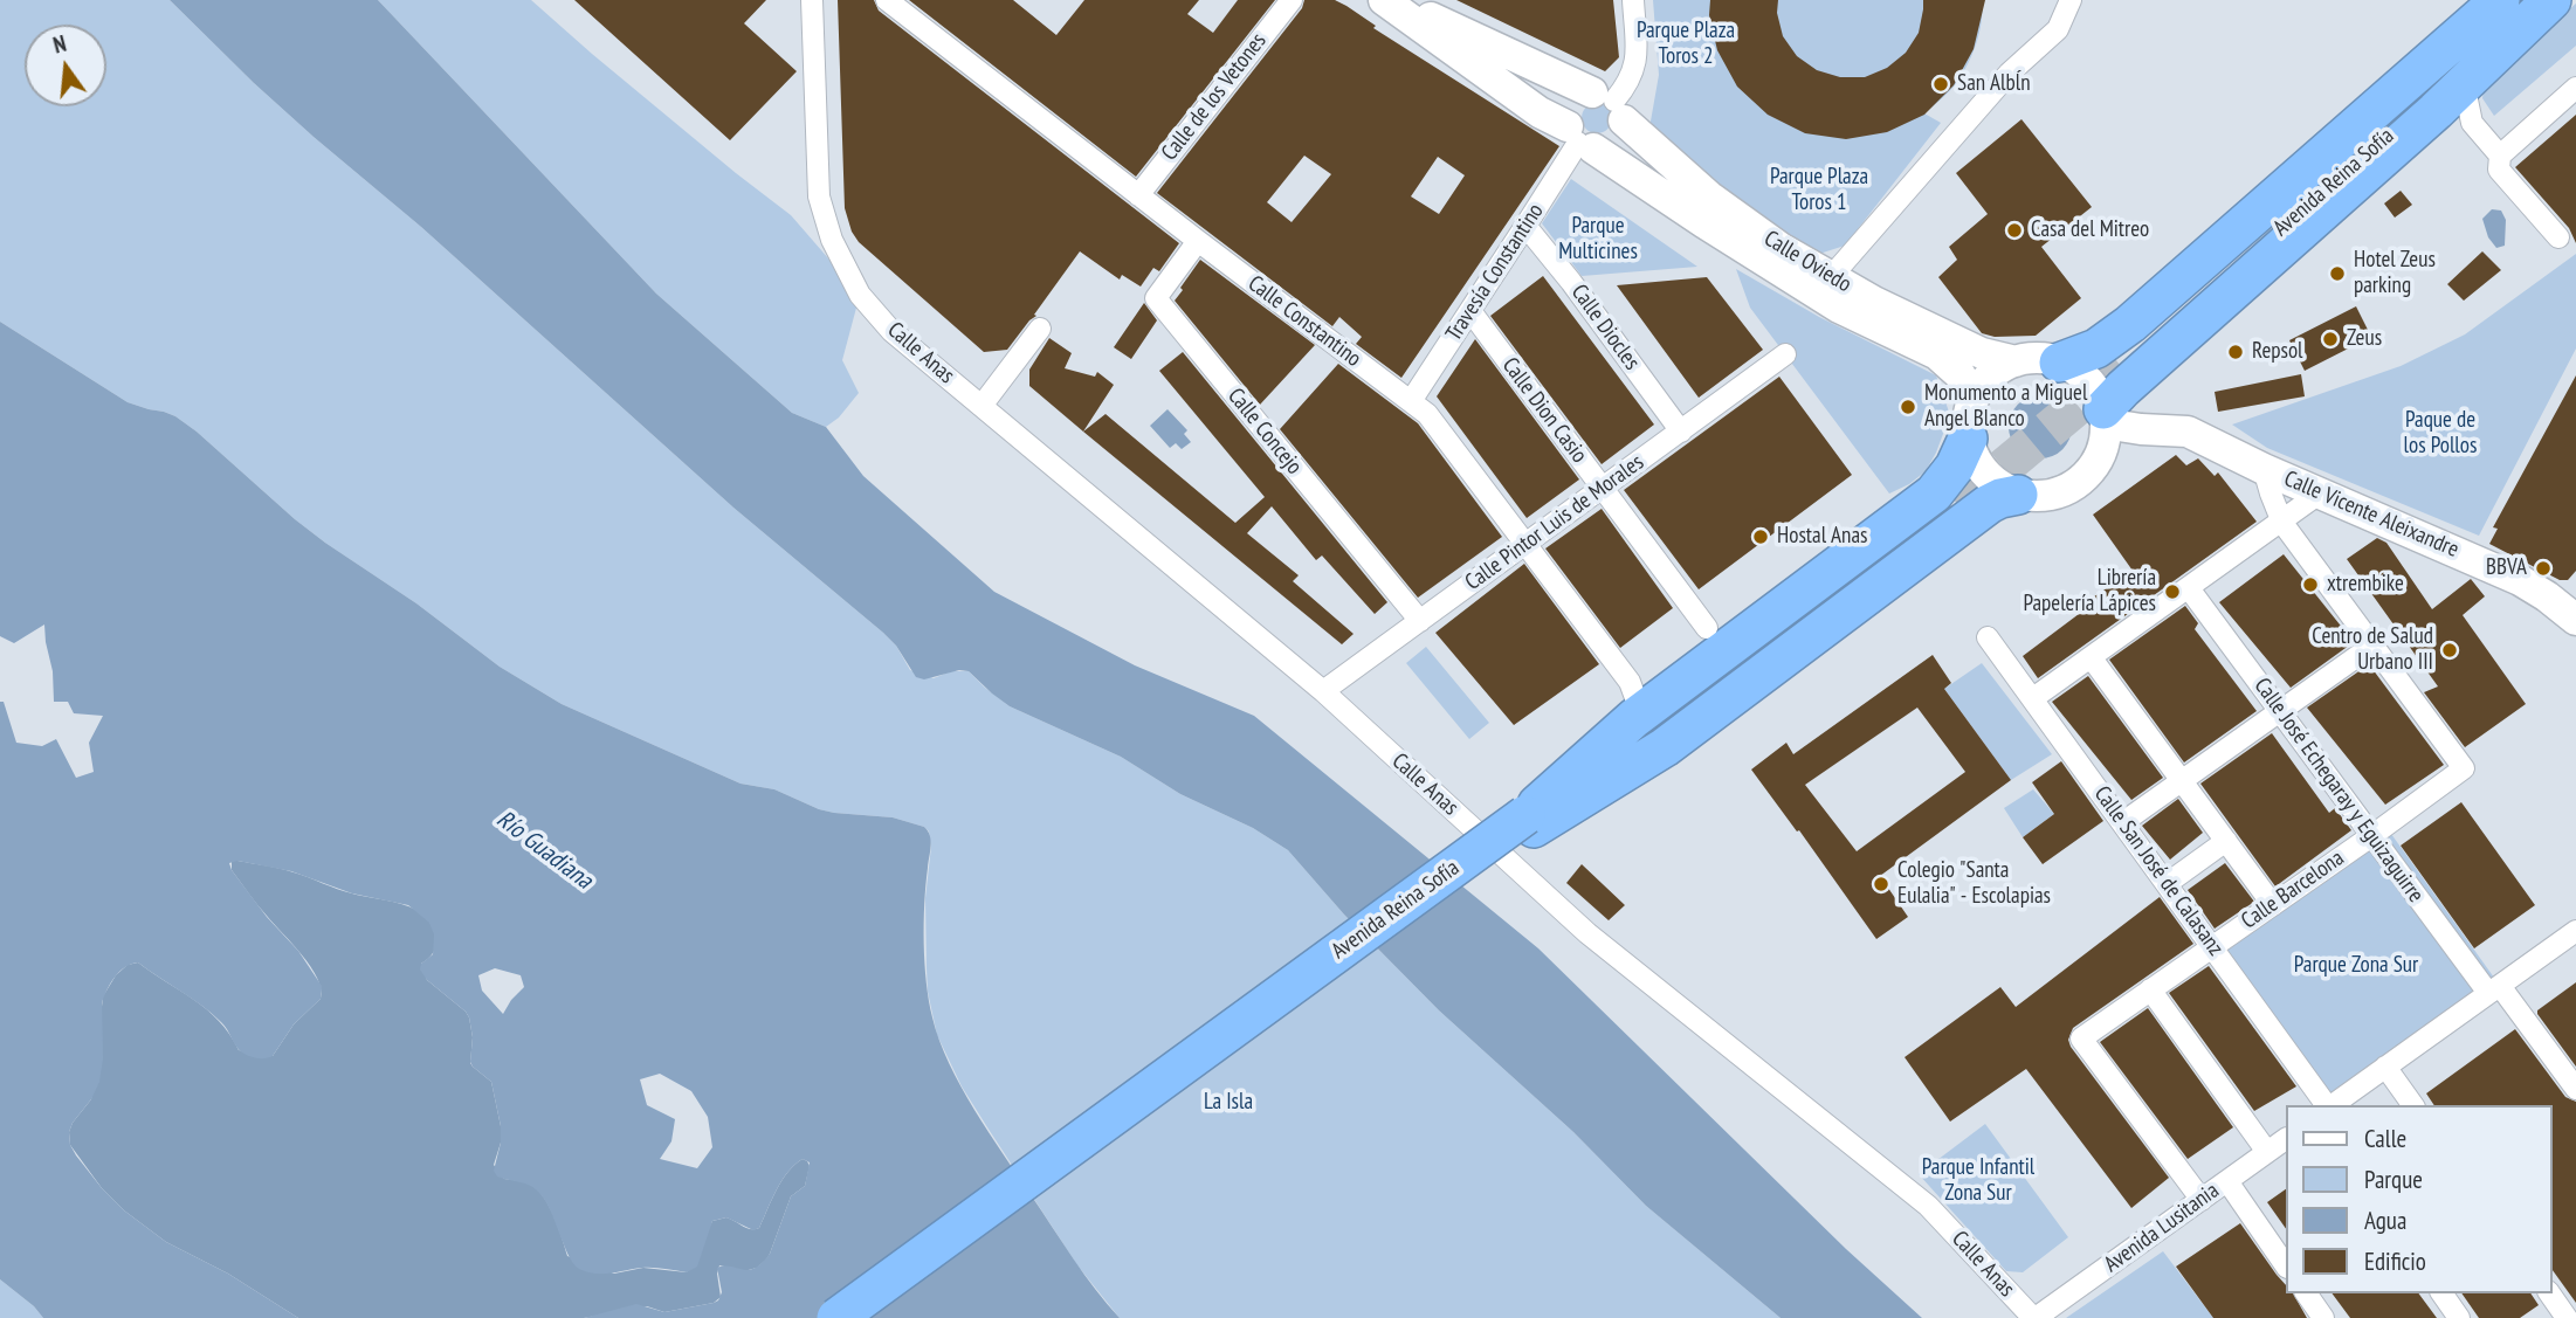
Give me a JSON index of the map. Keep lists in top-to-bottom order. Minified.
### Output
{"streets":{"highway":["Avenida Reina Sofía"],"main road":["Calle Oviedo","Calle Vicente Aleixandre"],"street":["Calle de los Vetones","Travesía Constantino","Calle Constantino","Calle Diocles","Calle Anas","Calle Dion Casio","Calle Concejo","Calle Pintor Luis de Morales","Calle José Echegaray y Eguizaguirre","Calle San José de Calasanz","Calle Barcelona","Avenida Lusitania"]},"crossings":[["Calle de los Vetones","Calle Constantino"],["Calle Oviedo","Travesía Constantino"],["Calle Oviedo","Calle Vicente Aleixandre"],["Travesía Constantino","Calle Constantino"],["Travesía Constantino","Calle Diocles"],["Travesía Constantino","Calle Dion Casio"],["Calle Constantino","Calle Concejo"],["Calle Constantino","Calle Pintor Luis de Morales"],["Calle Diocles","Calle Pintor Luis de Morales"],["Calle Anas","Calle Pintor Luis de Morales"],["Calle Anas","Avenida Lusitania"],["Calle Dion Casio","Calle Pintor Luis de Morales"],["Calle Concejo","Calle Pintor Luis de Morales"],["Calle José Echegaray y Eguizaguirre","Calle Barcelona"],["Calle San José de Calasanz","Calle Barcelona"],["Calle Barcelona","Avenida Lusitania"]],"water":["Río Guadiana"],"parks":["Parque Plaza Toros 2","Parque Plaza Toros 1","Parque Multicines","Paque de los Pollos","Parque Zona Sur","La Isla","Parque Infantil Zona Sur"],"places":["San Albĺn","Casa del Mitreo","Hotel Zeus parking","Zeus","Repsol","Monumento a Miguel Angel Blanco","Hostal Anas","BBVA","xtrembike","Librería Papelería Lápices","Centro de Salud Urbano III","Colegio \"Santa Eulalia\" - Escolapias"],"legend":["Calle","Parque","Agua","Edificio"],"north":"top"}
